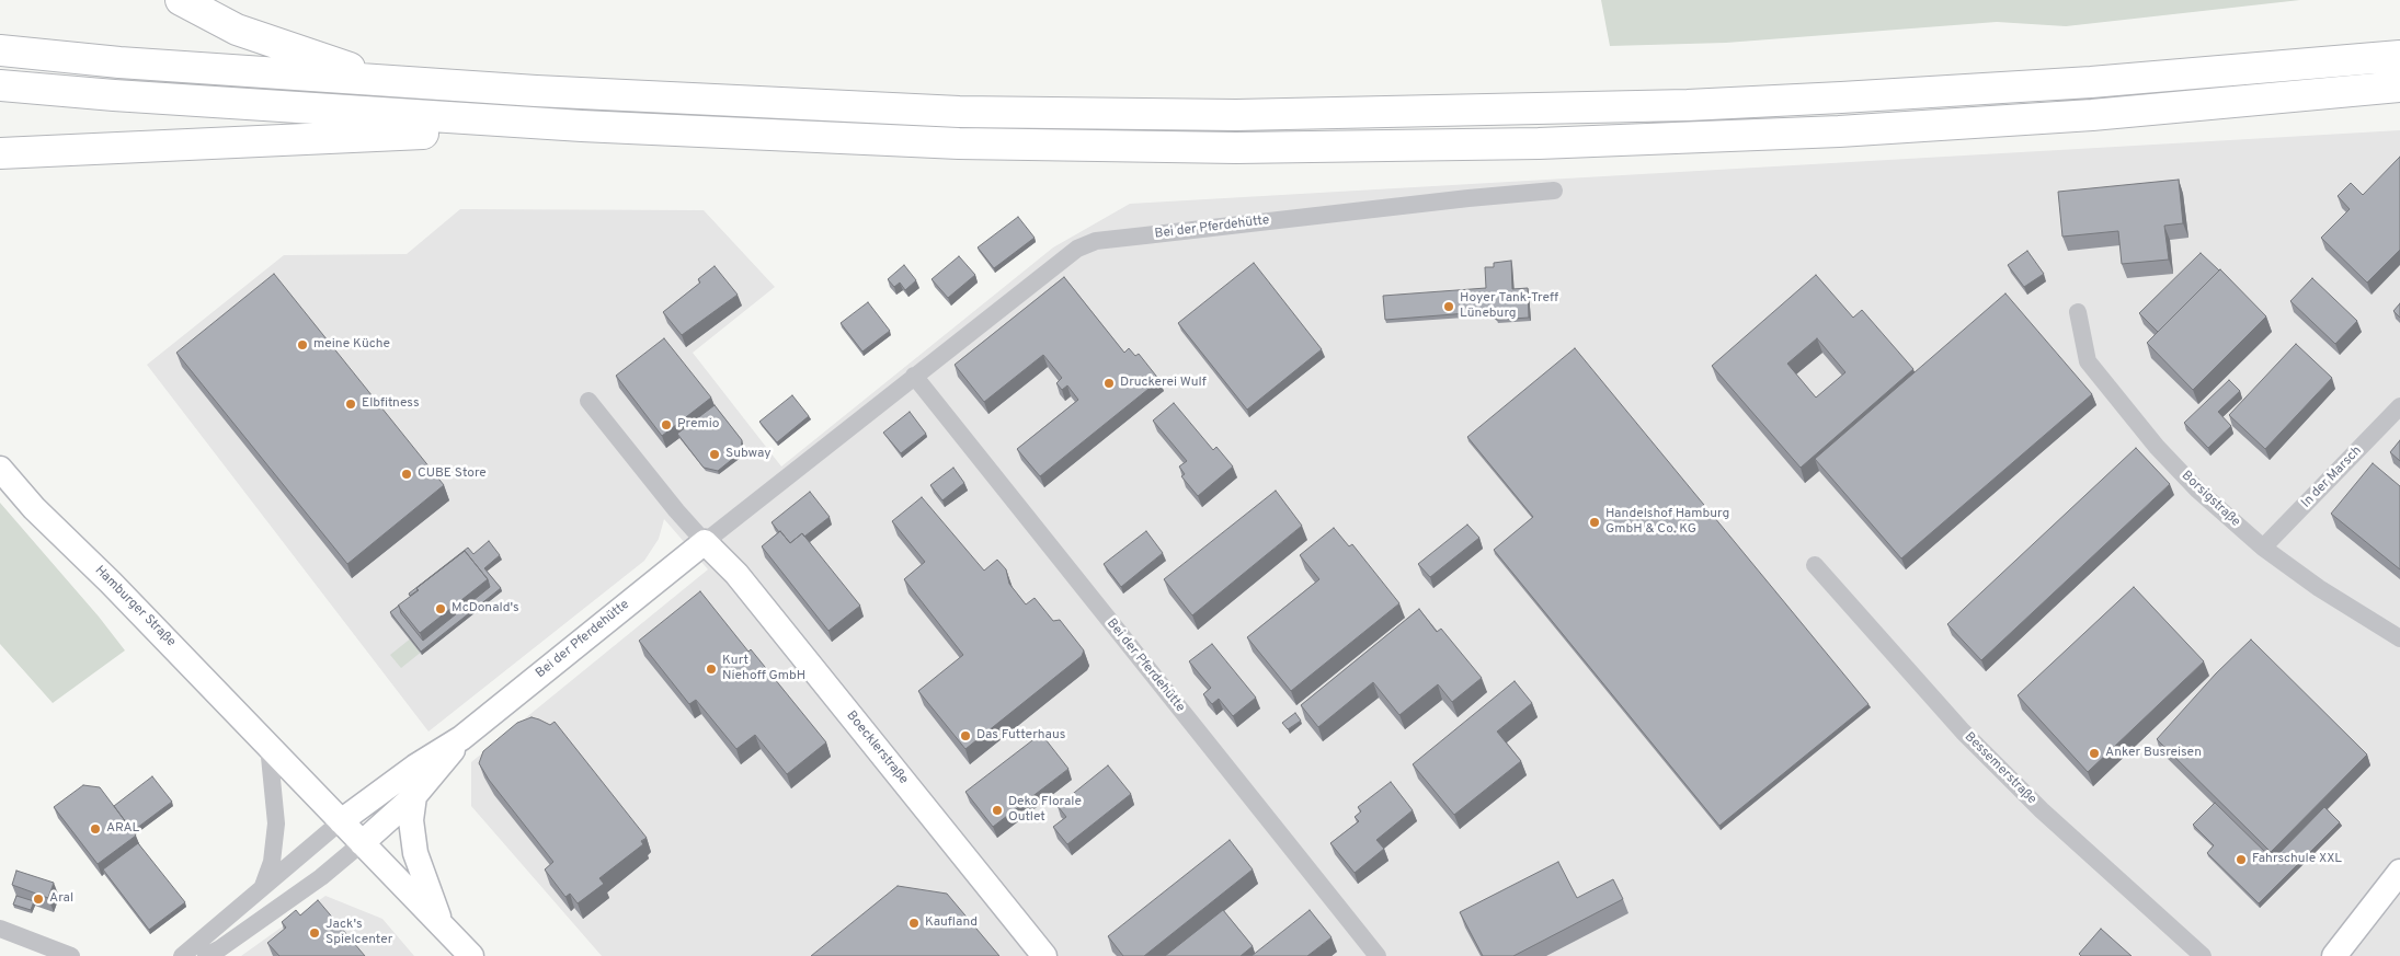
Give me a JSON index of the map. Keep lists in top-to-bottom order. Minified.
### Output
{"streets":{"street":["Bei der Pferdehütte","In der Marsch","Borsigstraße","Hamburger Straße","Boecklerstraße","Bessemerstraße"]},"crossings":[["Bei der Pferdehütte","Hamburger Straße"],["Bei der Pferdehütte","Boecklerstraße"],["In der Marsch","Borsigstraße"]],"places":["Hoyer Tank-Treff Lüneburg","meine Küche","Druckerei Wulf","Elbfitness","Premio","Subway","CUBE Store","Handelshof Hamburg GmbH & Co. KG","McDonald's","Kurt Niehoff GmbH","Das Futterhaus","Anker Busreisen","Deko Florale Outlet","ARAL","Fahrschule XXL","Aral","Kaufland","Jack's Spielcenter"]}
